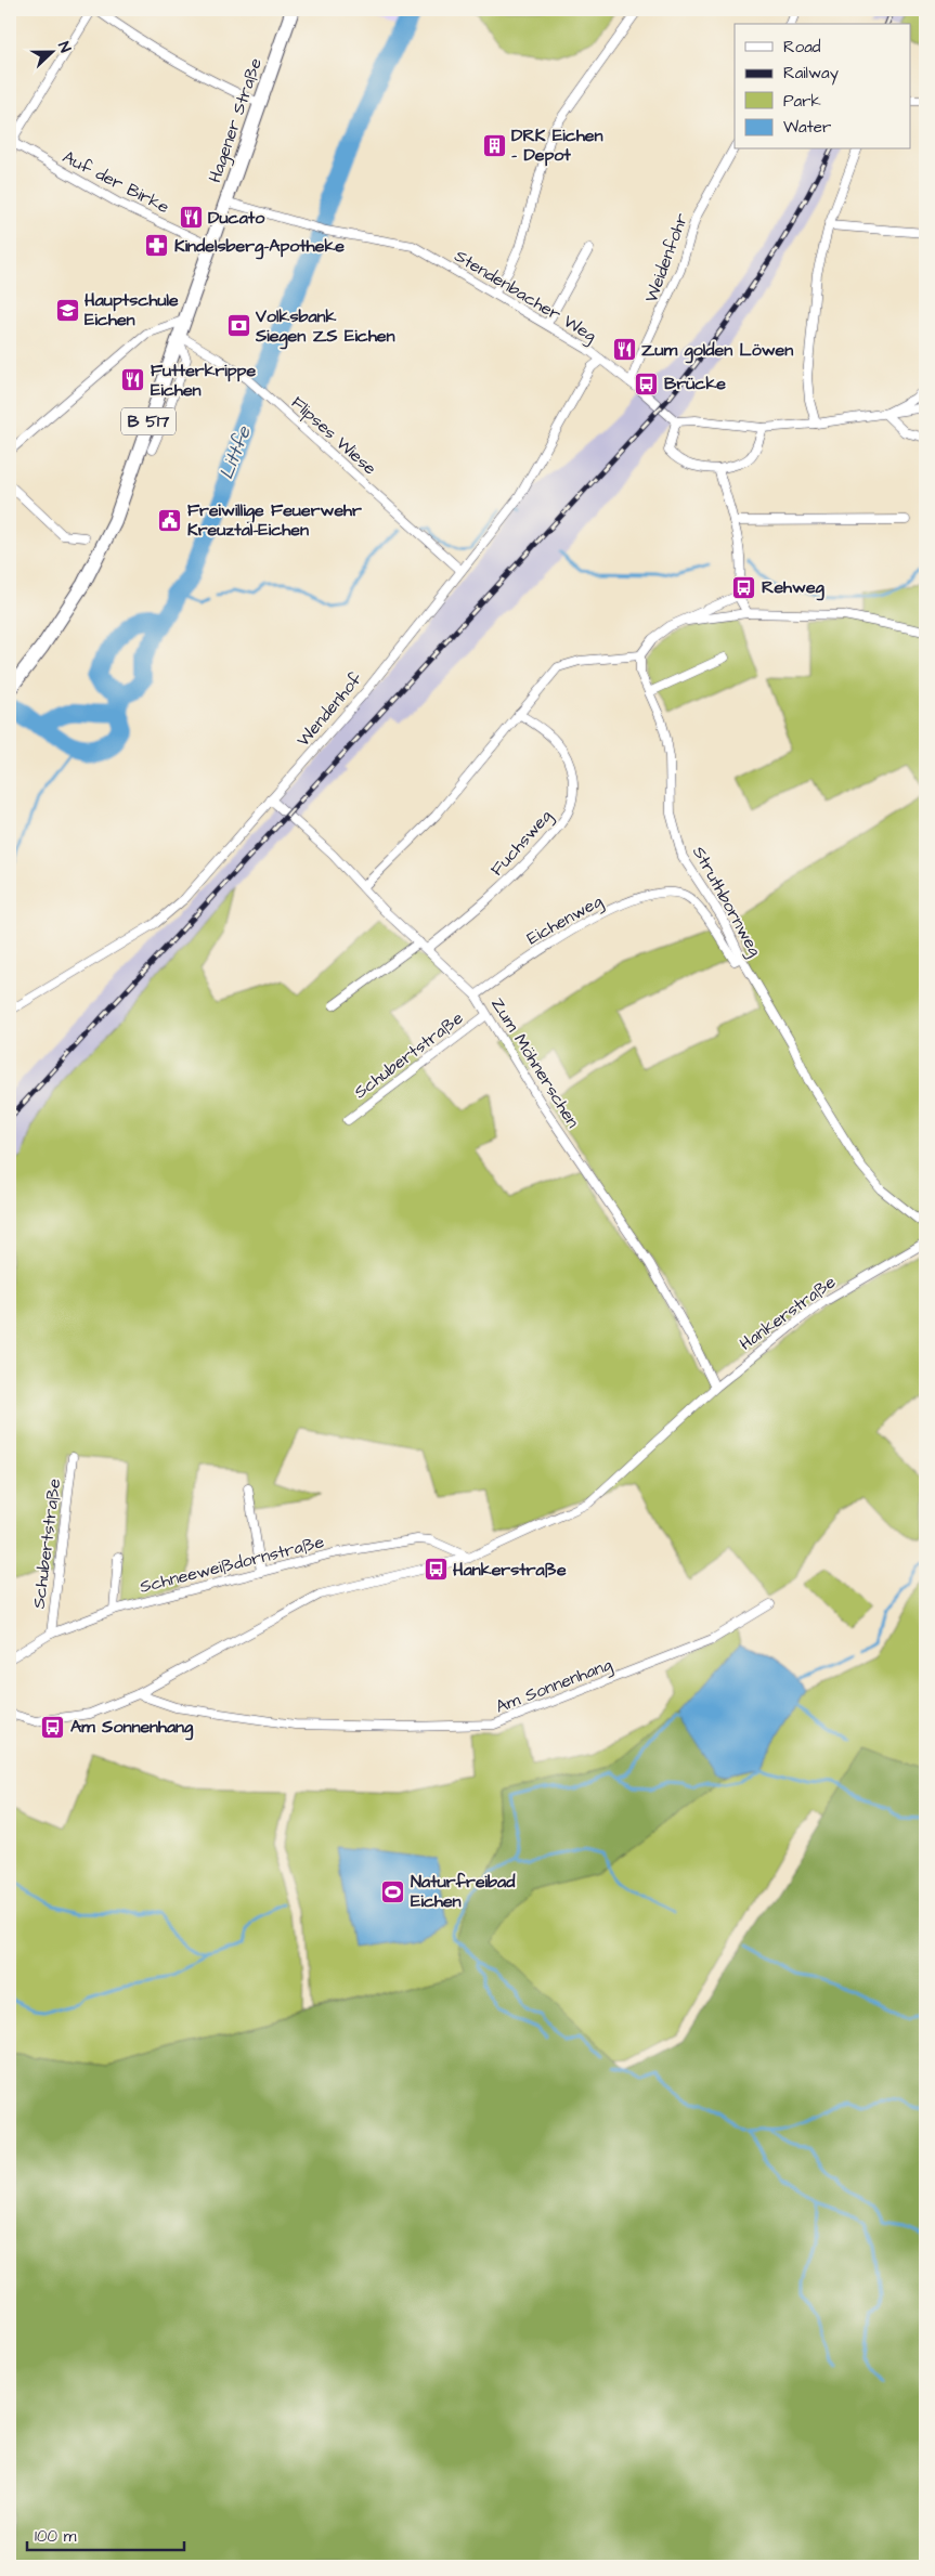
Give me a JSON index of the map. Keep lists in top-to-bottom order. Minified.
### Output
{"streets":{"main road":["Hagener Straße","B 517"],"street":["Auf der Birke","Weidenfohr","Stendenbacher Weg","Flipses Wiese","Wendenhof","Fuchsweg","Struthbornweg","Eichenweg","Schubertstraße","Zum Möhnerschen","Hankerstraße","Schneeweißdornstraße","Am Sonnenhang"]},"crossings":[["Hagener Straße","Auf der Birke"],["Hagener Straße","Stendenbacher Weg"],["Hagener Straße","Flipses Wiese"],["Weidenfohr","Stendenbacher Weg"],["Stendenbacher Weg","Wendenhof"],["Flipses Wiese","Wendenhof"],["Wendenhof","Zum Möhnerschen"],["Fuchsweg","Zum Möhnerschen"],["Struthbornweg","Eichenweg"],["Eichenweg","Zum Möhnerschen"],["Schubertstraße","Zum Möhnerschen"],["Schubertstraße","Schneeweißdornstraße"],["Zum Möhnerschen","Hankerstraße"],["Hankerstraße","Schneeweißdornstraße"],["Hankerstraße","Am Sonnenhang"]],"water":["Littfe"],"places":{"building":["DRK Eichen - Depot"],"restaurant":["Ducato","Zum golden Löwen","Futterkrippe Eichen"],"pharmacy":["Kindelsberg-Apotheke"],"school or university":["Hauptschule Eichen"],"bank":["Volksbank Siegen ZS Eichen"],"bus stop":["Brücke","Rehweg","Hankerstraße","Am Sonnenhang"],"public building":["Freiwillige Feuerwehr Kreuztal-Eichen"],"sports":["Naturfreibad Eichen"]},"legend":["Road","Railway","Park","Water"],"scale_bar":"100 m","north":"right"}
